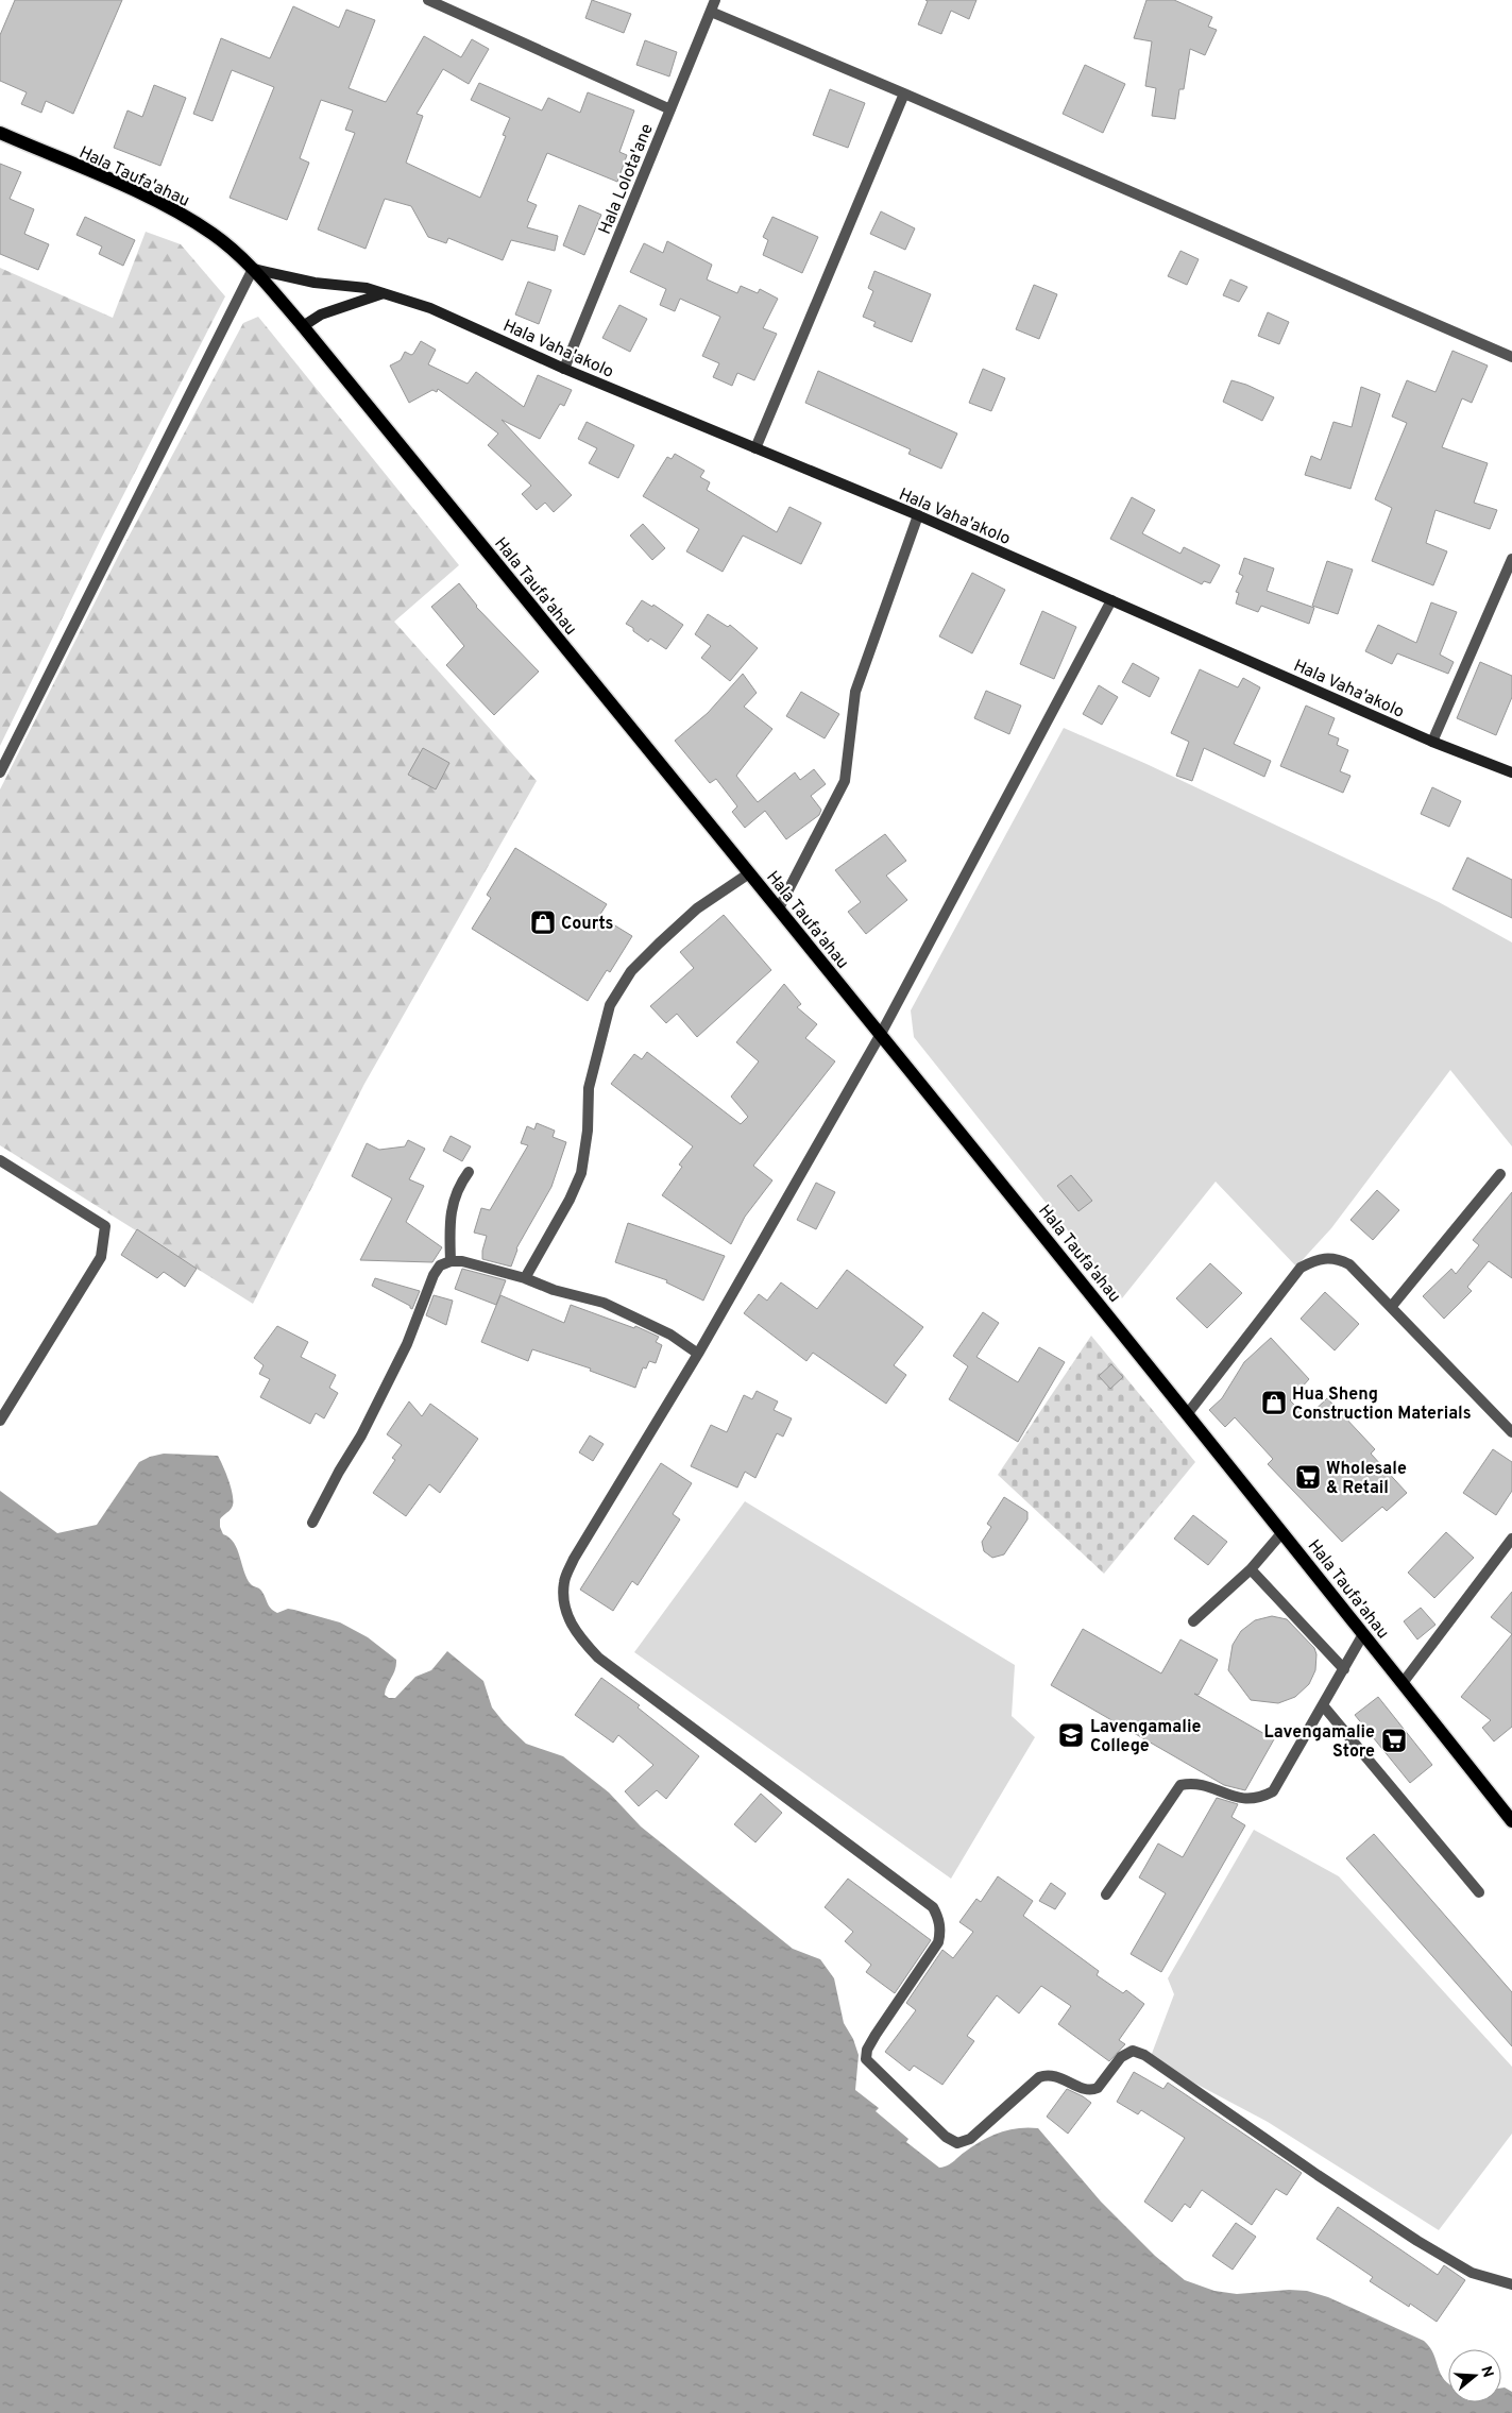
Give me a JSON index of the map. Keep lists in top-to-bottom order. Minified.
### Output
{"streets":{"main road":["Hala Taufa'ahau","Hala Vaha'akolo"],"street":["Hala Lolota'ane"]},"crossings":[["Hala Taufa'ahau","Hala Vaha'akolo"],["Hala Lolota'ane","Hala Vaha'akolo"]],"places":{"shop":["Courts","Hua Sheng Construction Materials"],"supermarket":["Wholesale & Retail","Lavengamalie Store"],"school or university":["Lavengamalie College"]},"north":"right"}
